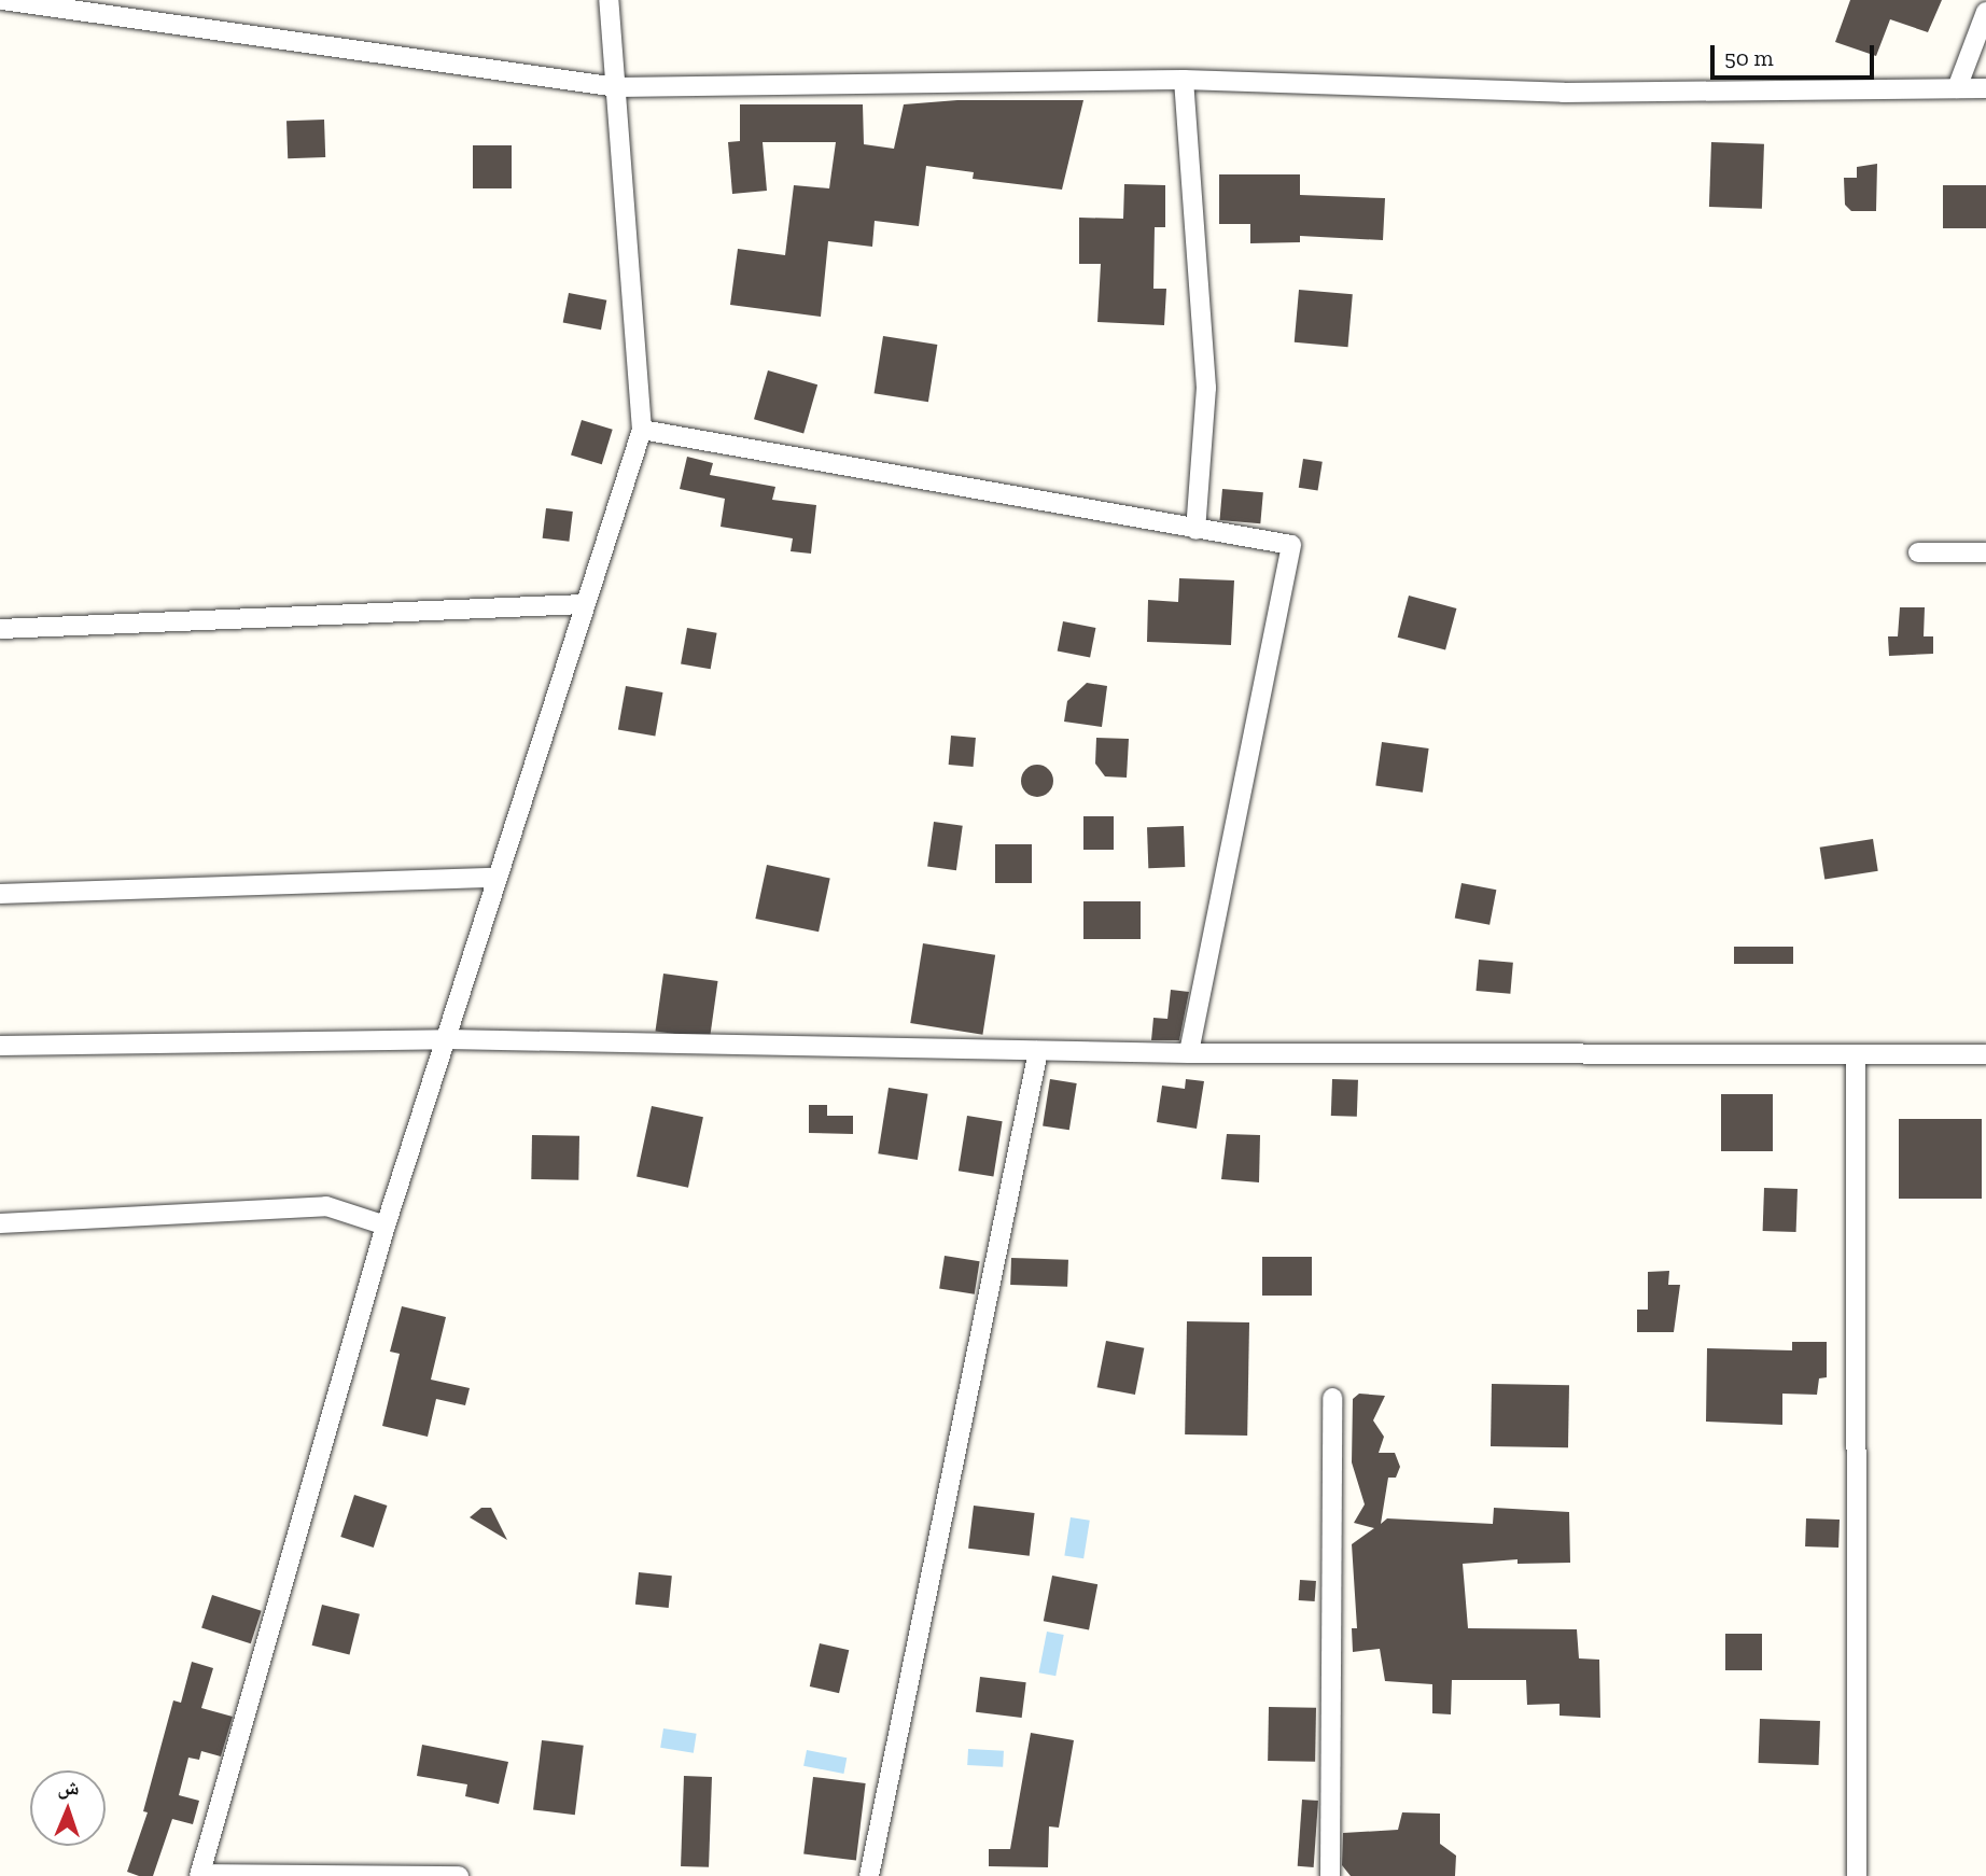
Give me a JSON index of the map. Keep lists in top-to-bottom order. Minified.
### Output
{"scale_bar":"50 m","north":"top"}
